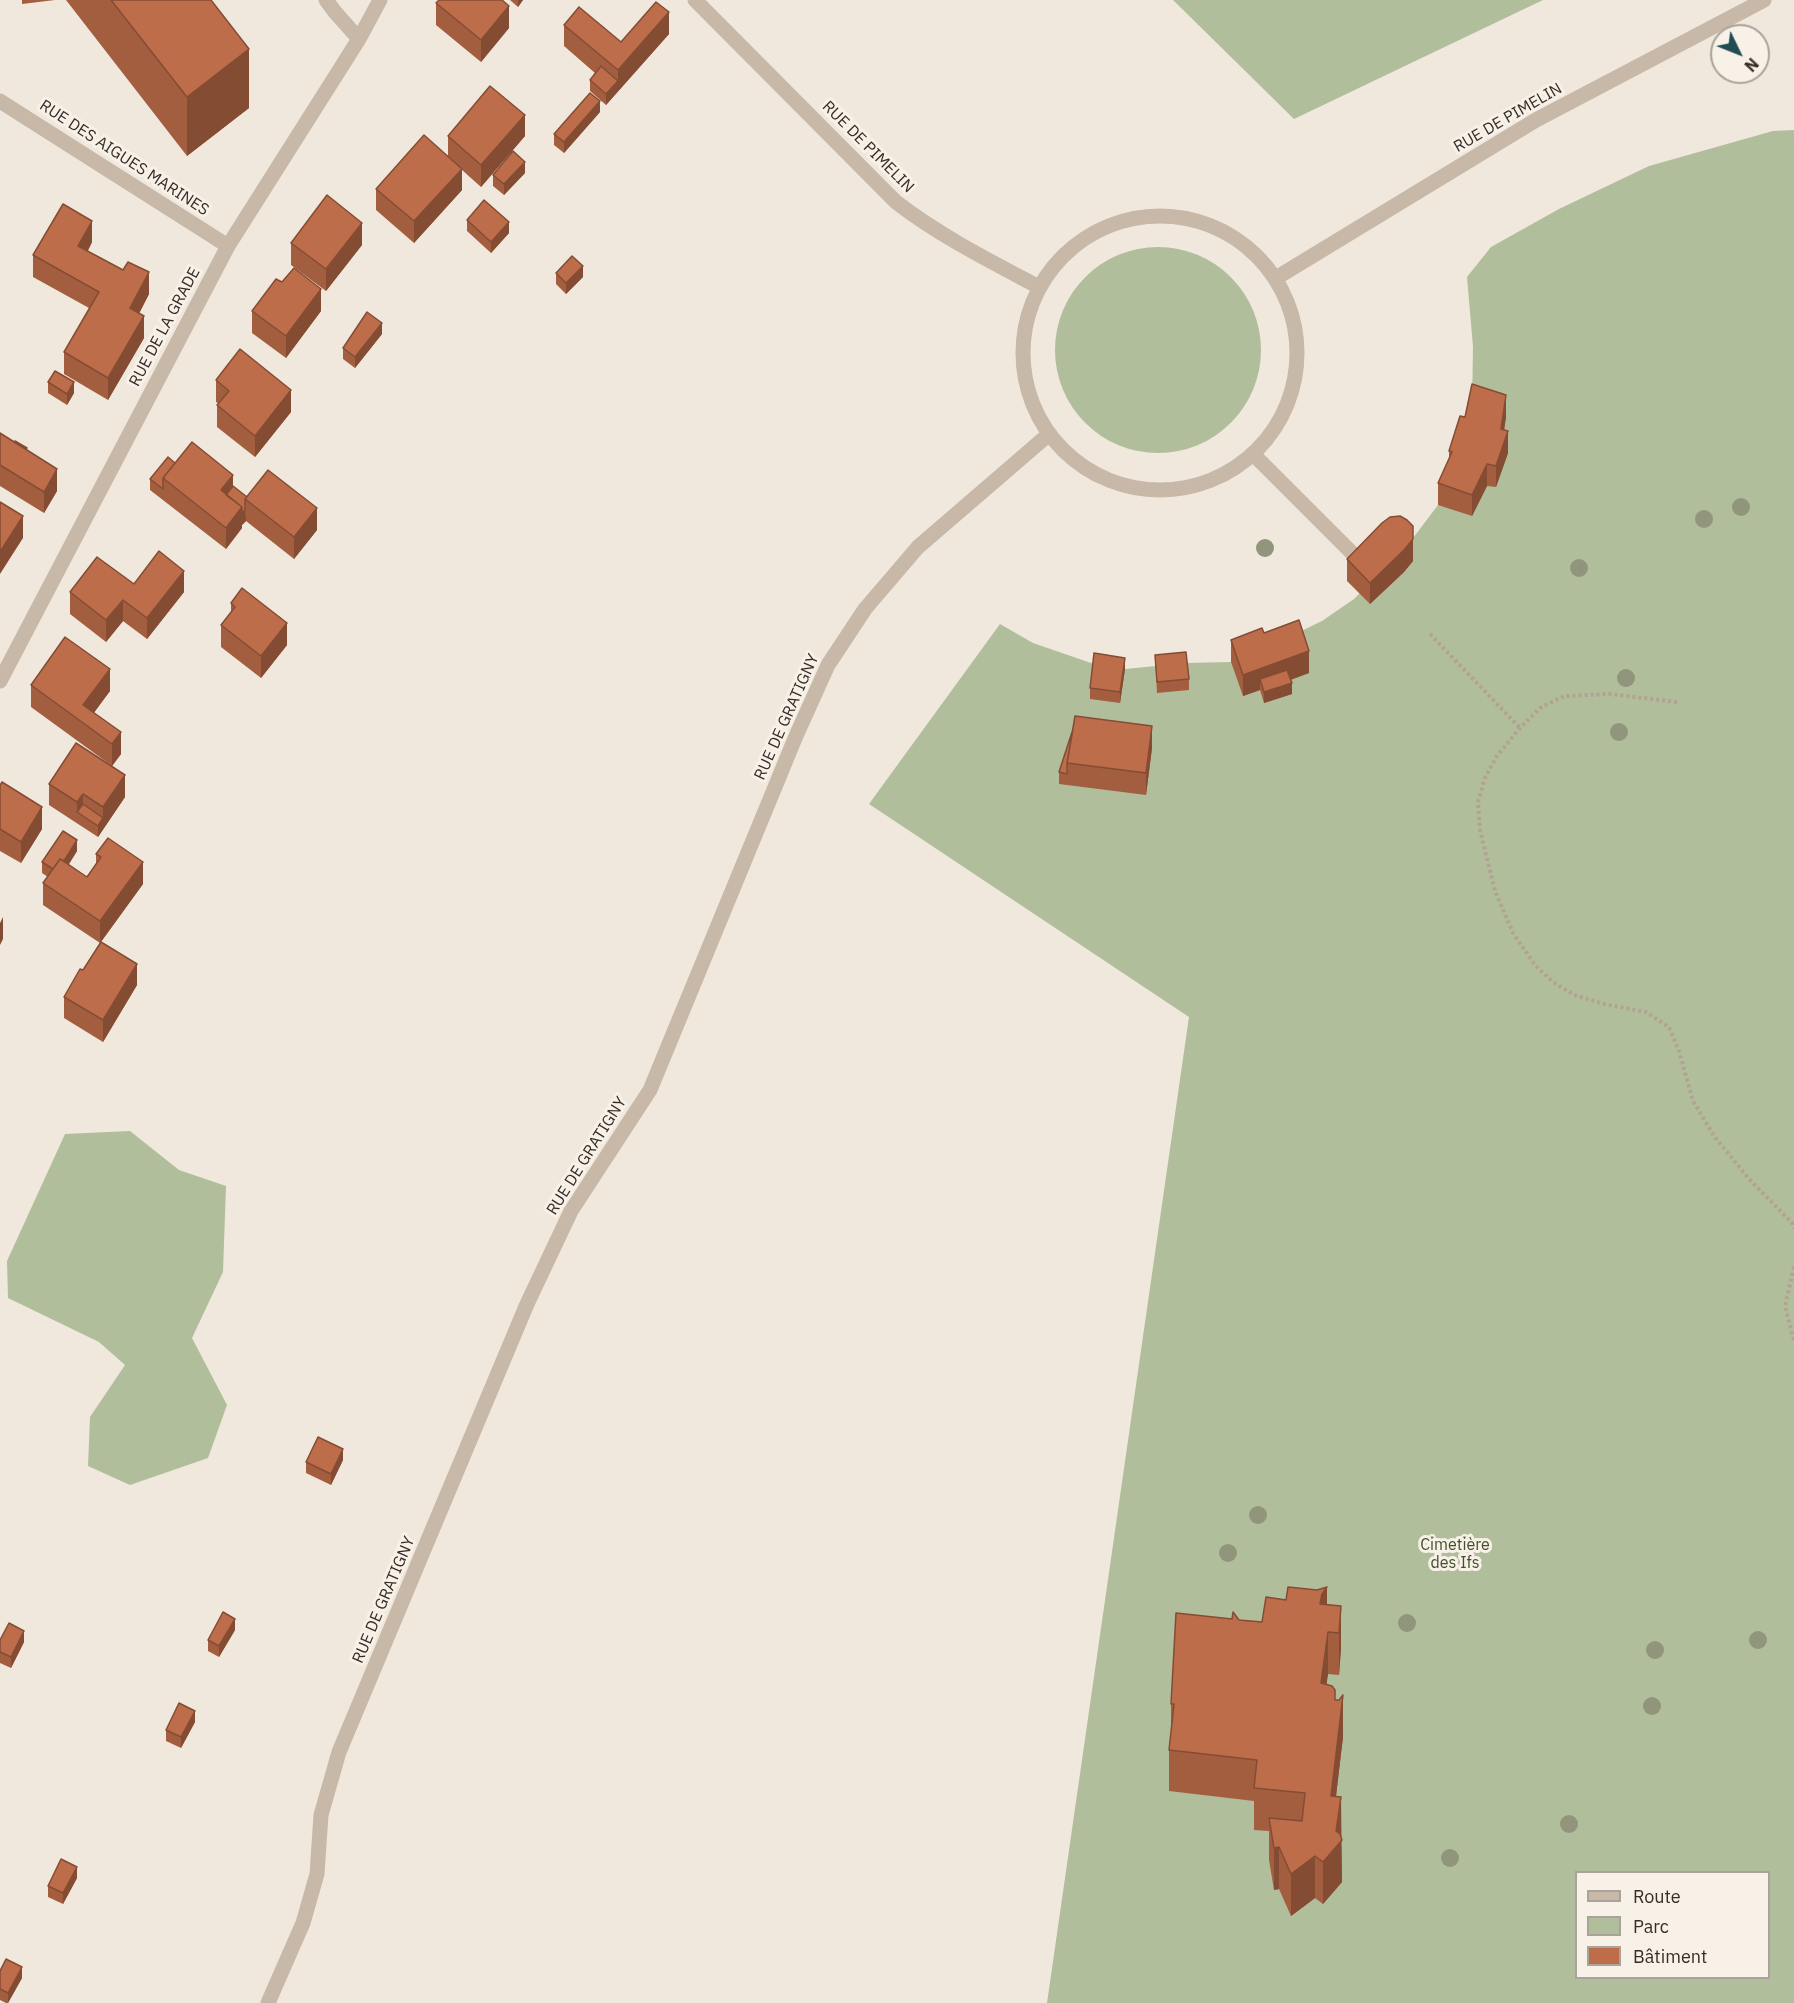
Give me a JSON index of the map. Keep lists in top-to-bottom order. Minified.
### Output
{"streets":{"street":["RUE DE PIMELIN","RUE DES AIGUES MARINES","RUE DE LA GRADE","RUE DE GRATIGNY"]},"crossings":[["RUE DES AIGUES MARINES","RUE DE LA GRADE"]],"parks":["Cimetière des Ifs"],"legend":["Route","Parc","Bâtiment"],"north":"bottom right"}
